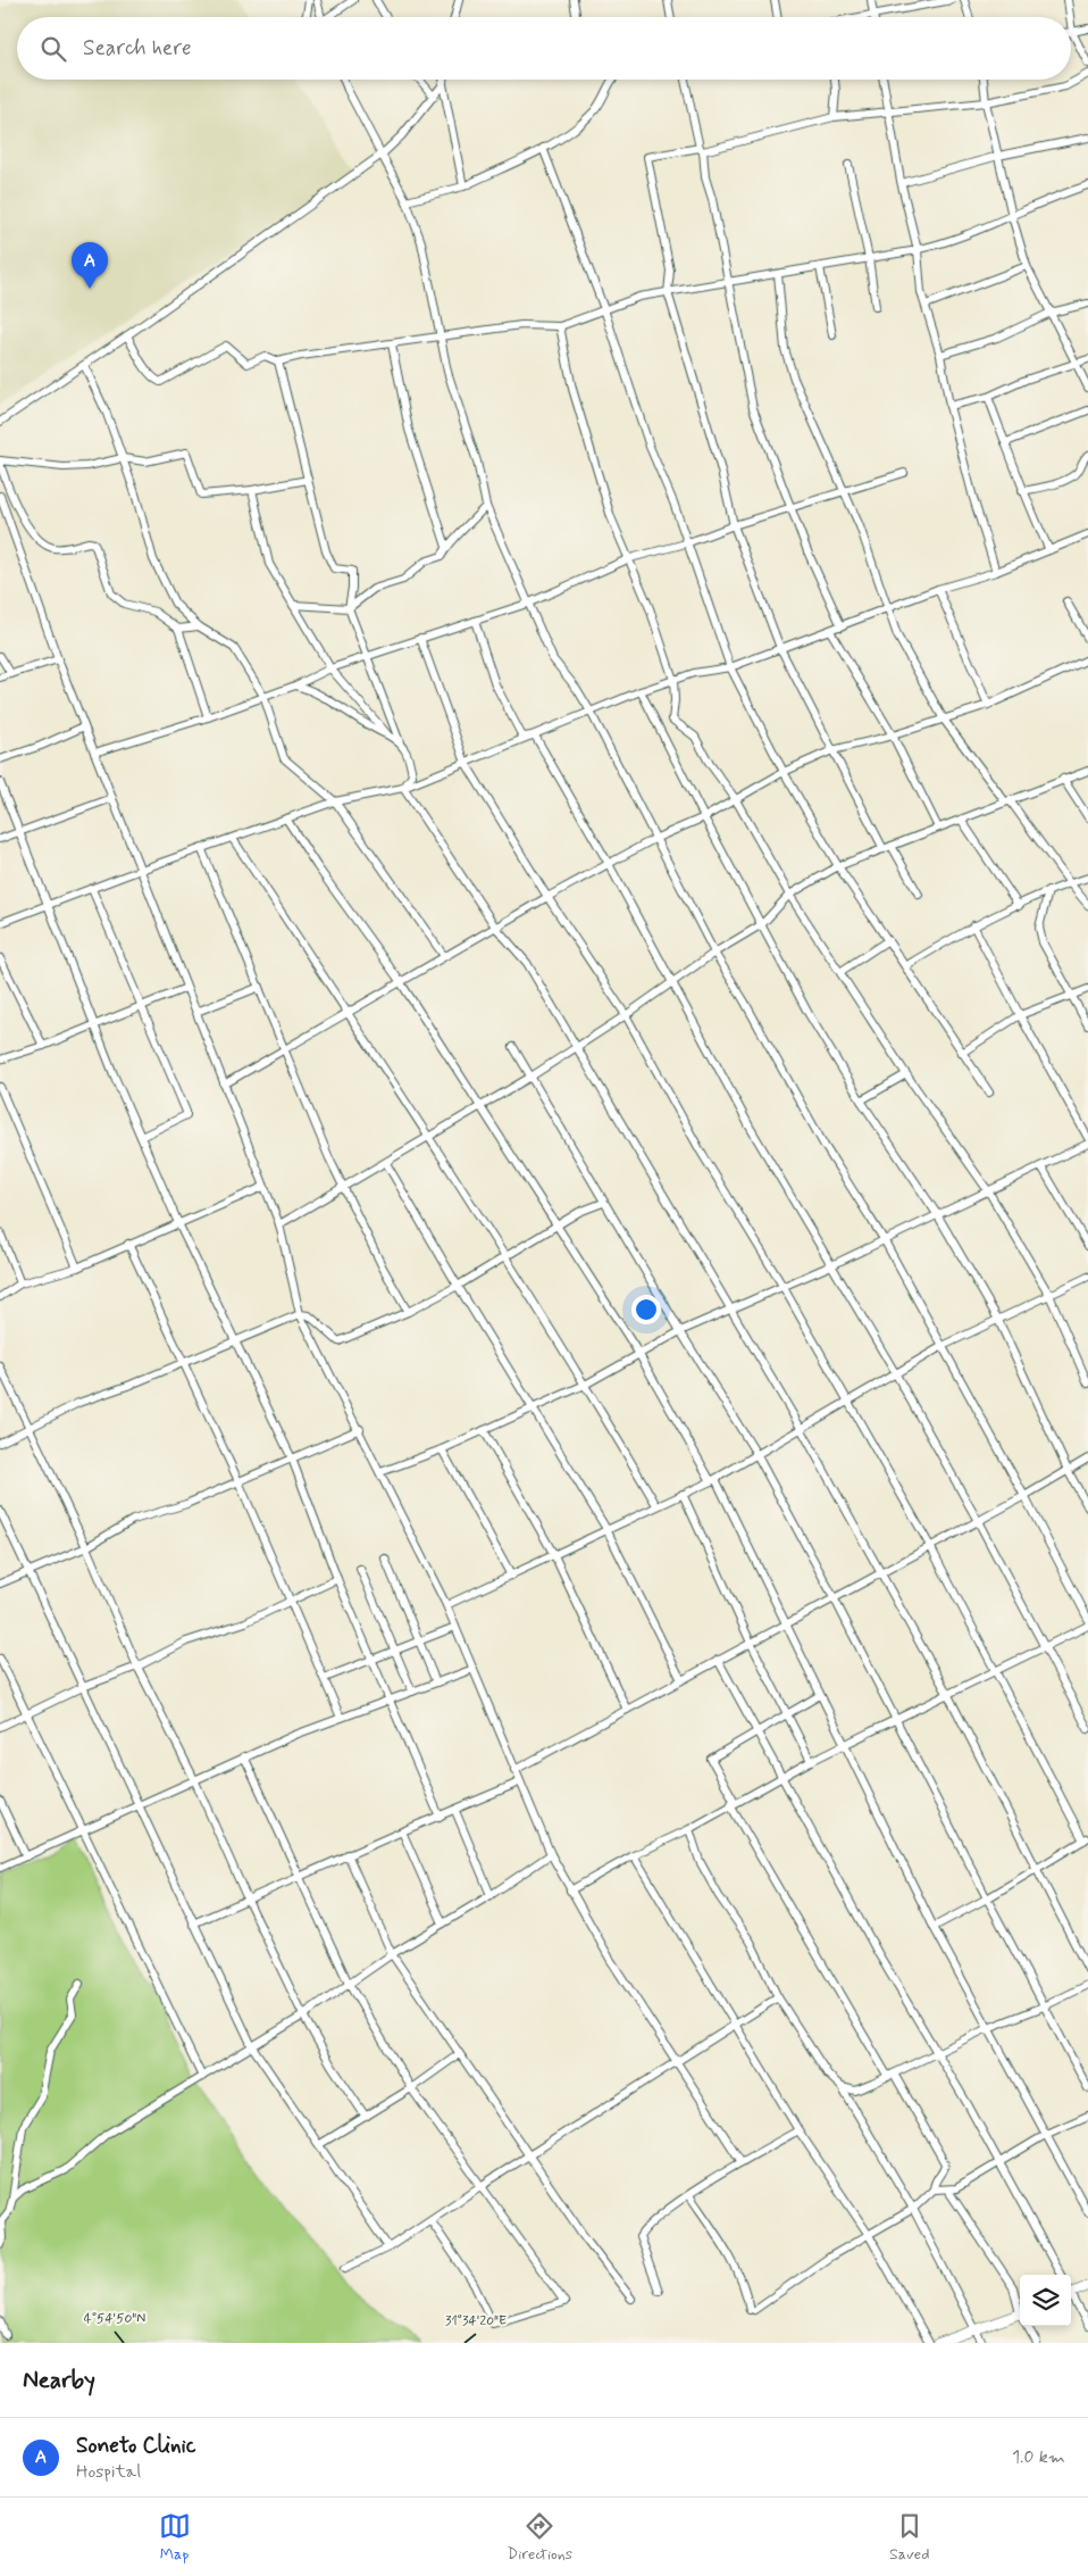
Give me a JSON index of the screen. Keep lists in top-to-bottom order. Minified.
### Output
{"page":{"search":"Search here","pins":"A","heading":"Nearby","list":[{"mark":"A","name":"Soneto Clinic","note":"Hospital","value":"1.0 km"}],"nav":["Map","Directions","Saved"]},"coordinates":["4°54'50\"N","31°34'20\"E"]}
